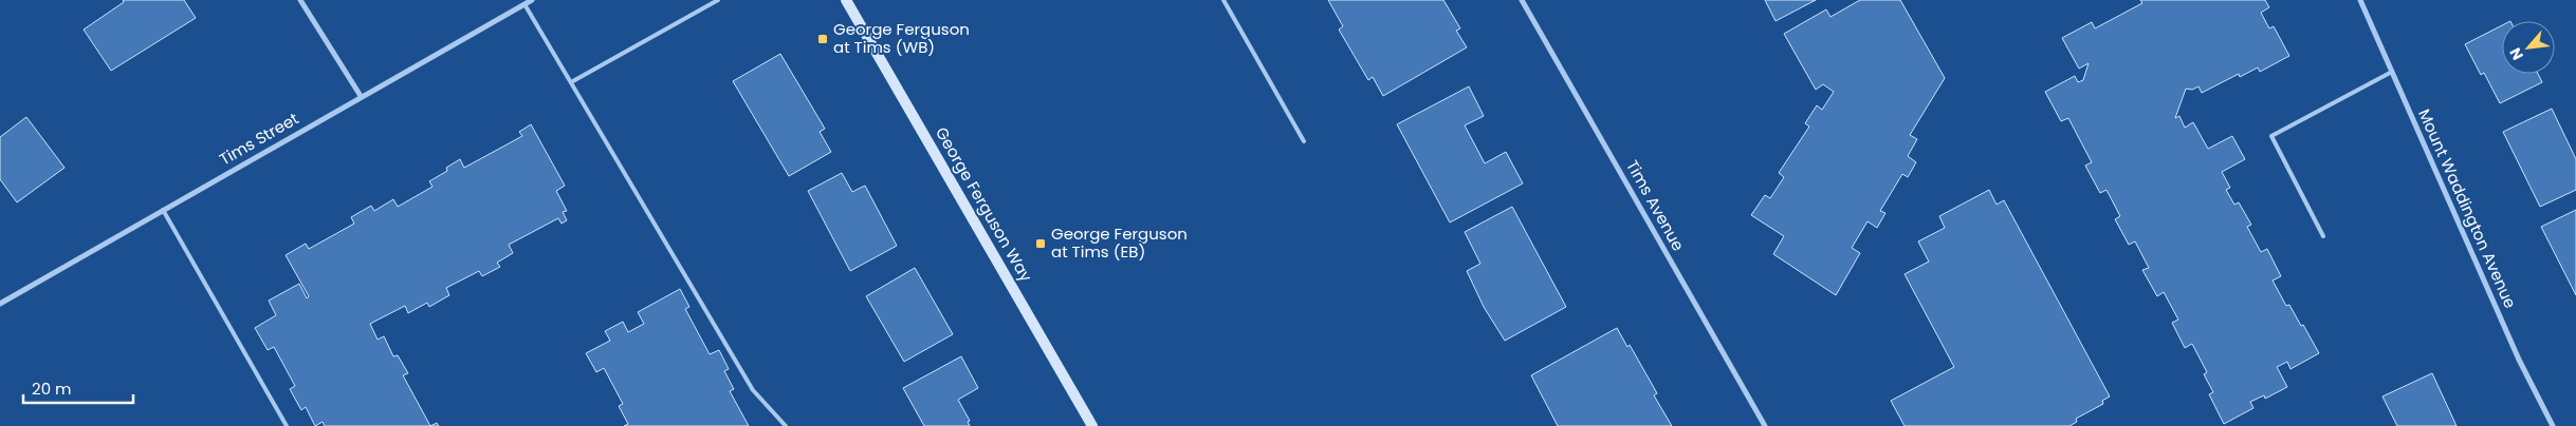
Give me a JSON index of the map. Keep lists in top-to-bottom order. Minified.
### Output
{"streets":{"main road":["George Ferguson Way"],"street":["Tims Street","Tims Avenue","Mount Waddington Avenue"]},"places":{"transit":["George Ferguson at Tims (WB)","George Ferguson at Tims (EB)"]},"scale_bar":"20 m","north":"bottom left"}
